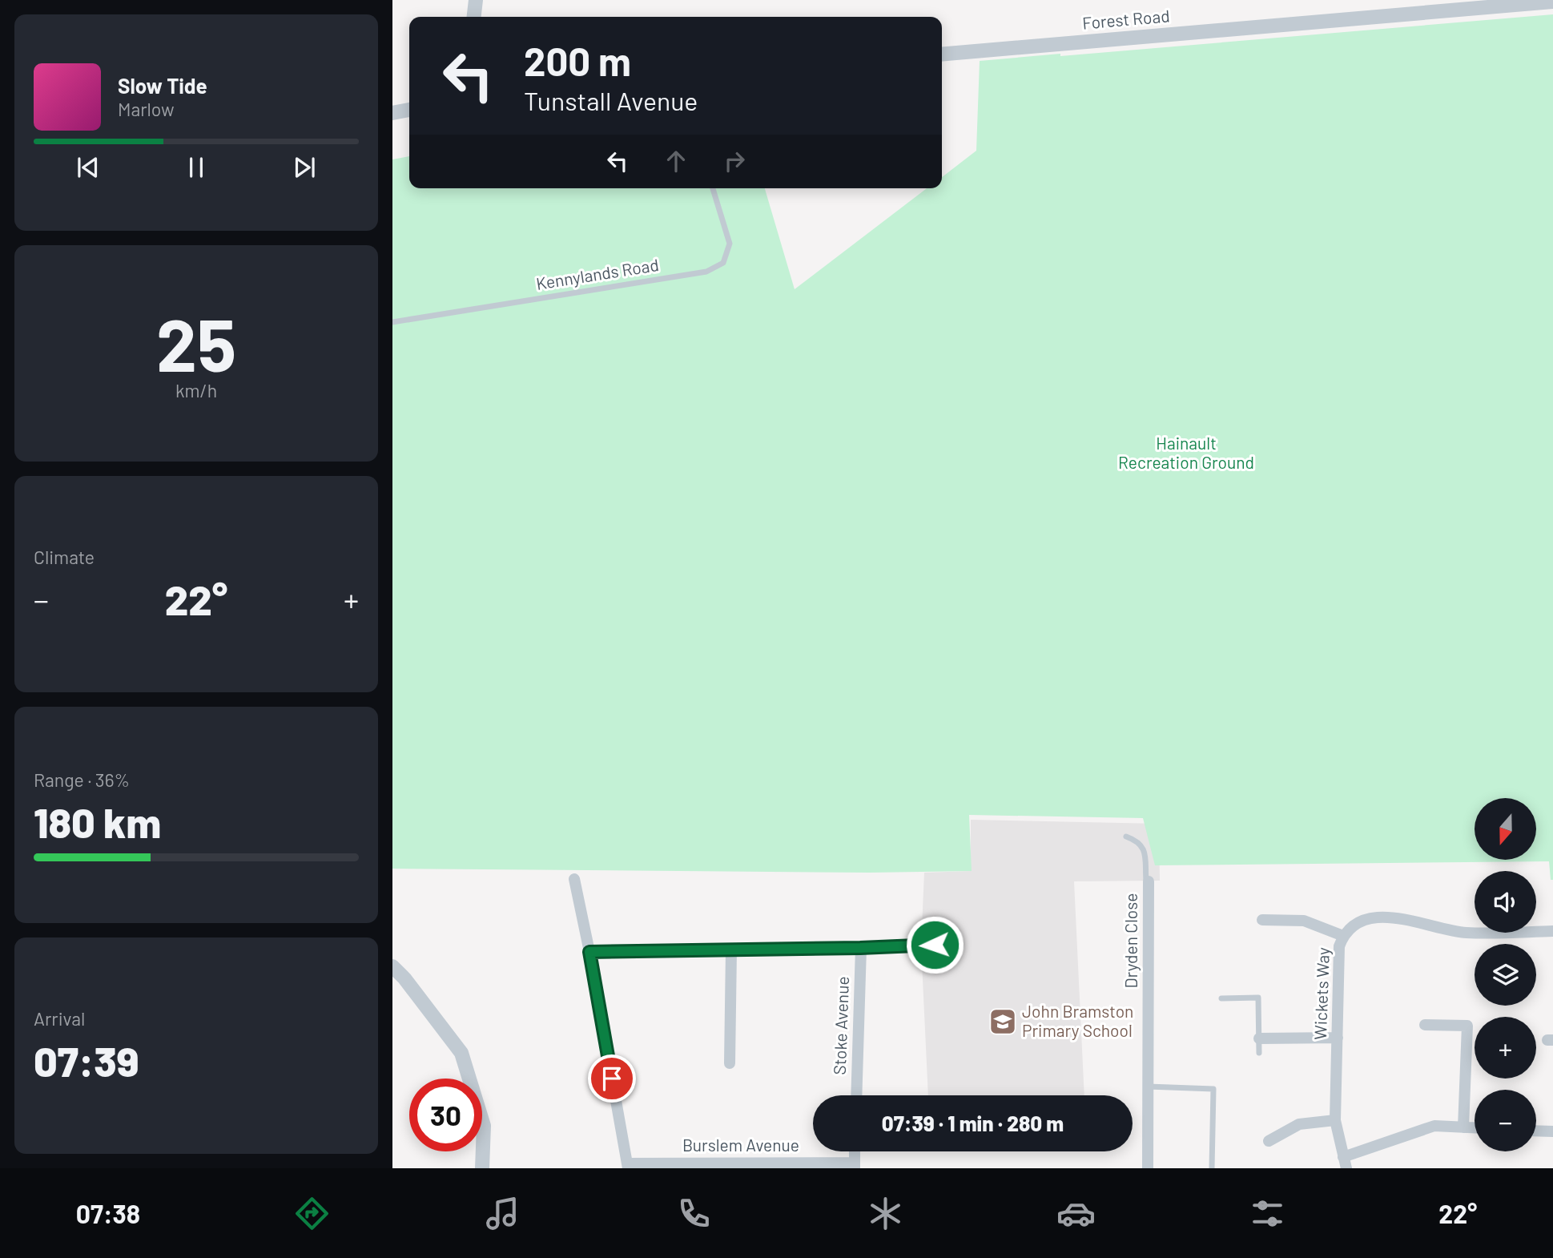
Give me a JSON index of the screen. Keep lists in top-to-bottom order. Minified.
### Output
{"streets":{"street":["Forest Road","Dryden Close","Wickets Way","Stoke Avenue","Burslem Avenue"],"lane":["Kennylands Road"]},"parks":["Hainault Recreation Ground"],"places":{"school or university":["John Bramston Primary School"]},"north":"bottom","page":{"turn":["200 m","Tunstall Avenue"],"song":["Slow Tide","Marlow"],"tile":[["25","km/h"],"Climate",["Range · 36%","180 km"],["Arrival","07:39"]],"heat":["−","22°","+"],"map_buttons":["+","−"],"limit":"30","trip":"07:39 · 1 min · 280 m","tabs":["07:38","22°"]}}
